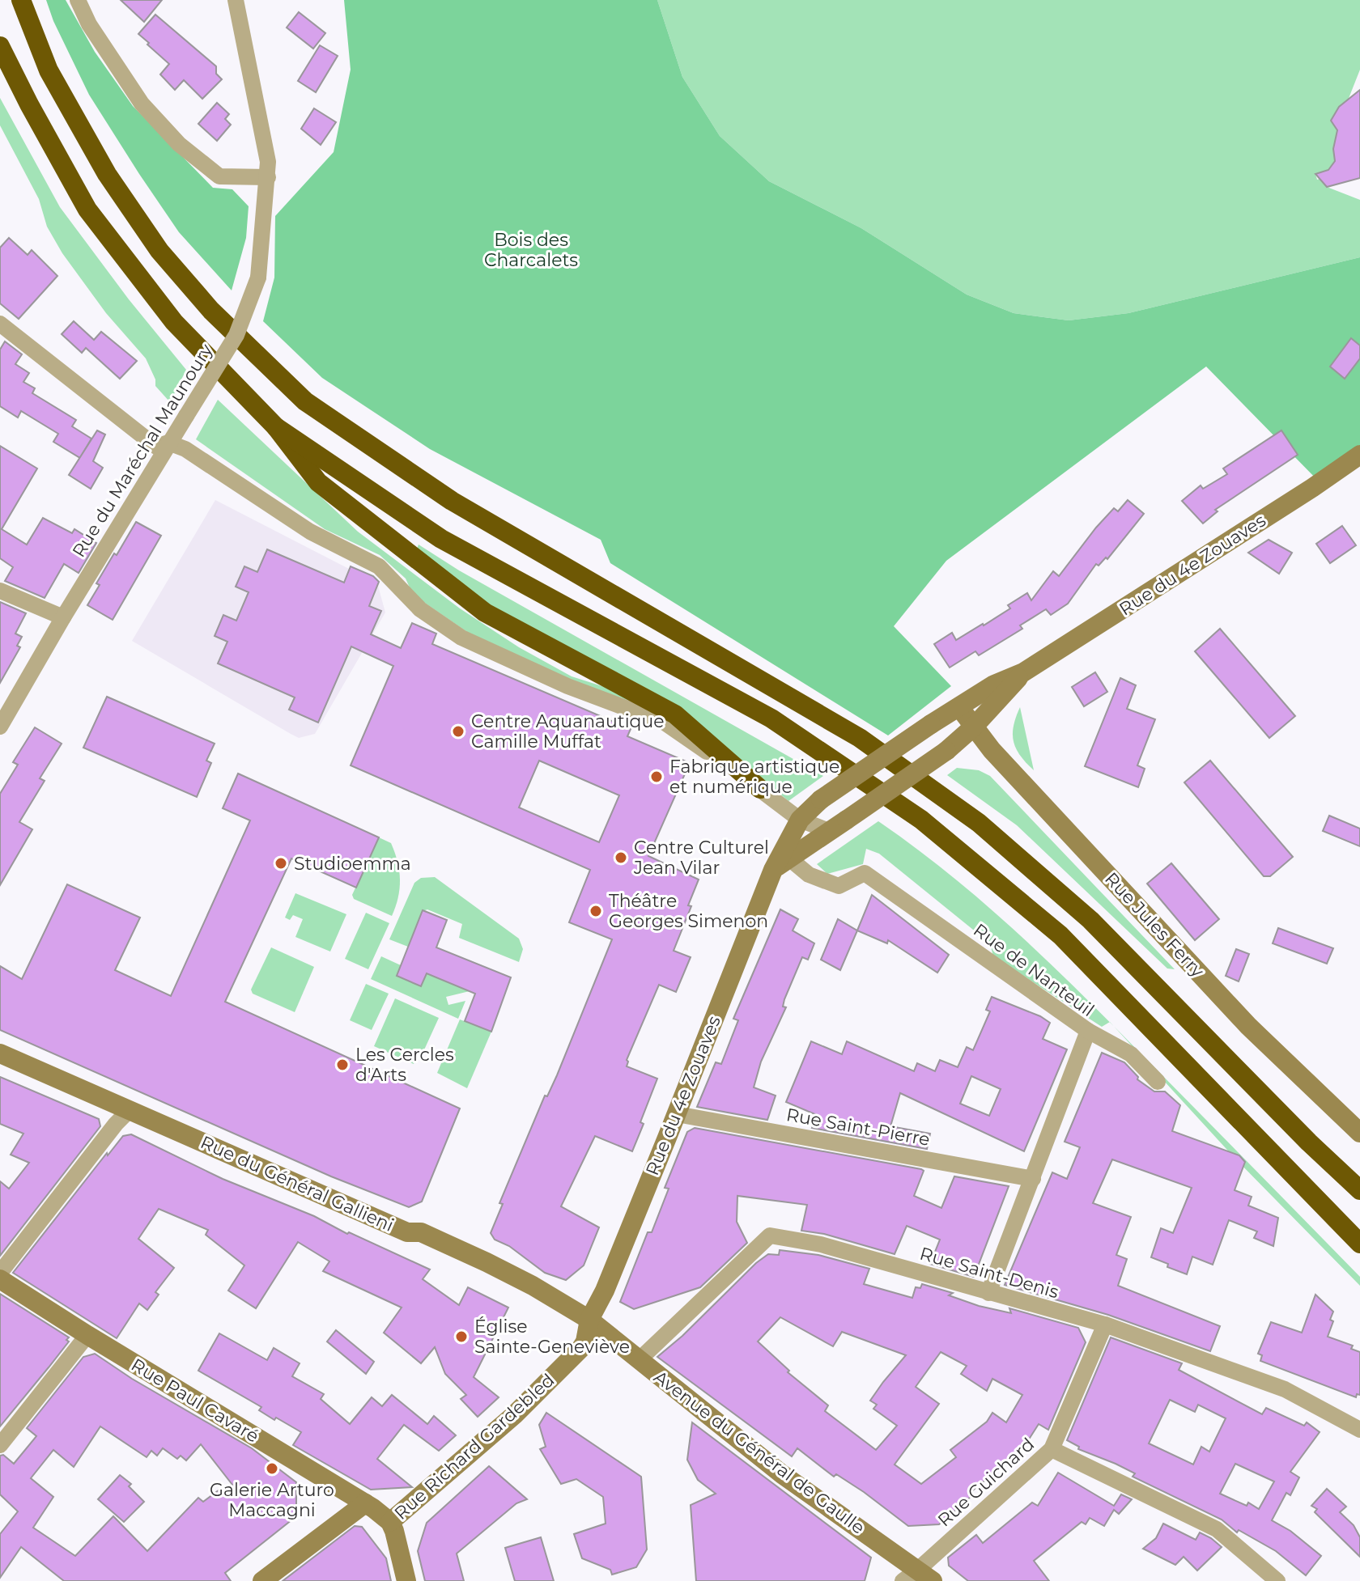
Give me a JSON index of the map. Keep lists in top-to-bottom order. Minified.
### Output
{"streets":{"main road":["Rue du 4e Zouaves","Rue Jules Ferry","Rue du Général Gallieni","Rue Paul Cavaré","Rue Richard Gardebled","Avenue du Général de Gaulle"],"street":["Rue du Maréchal Maunoury","Rue de Nanteuil","Rue Saint-Pierre","Rue Saint-Denis","Rue Guichard"]},"crossings":[["Rue du 4e Zouaves","Rue Jules Ferry"],["Rue du 4e Zouaves","Rue de Nanteuil"],["Rue du 4e Zouaves","Rue Saint-Pierre"],["Rue du 4e Zouaves","Rue du Général Gallieni"],["Rue du 4e Zouaves","Rue Richard Gardebled"],["Rue du 4e Zouaves","Avenue du Général de Gaulle"],["Rue de Nanteuil","Rue Saint-Pierre"],["Rue de Nanteuil","Rue Saint-Denis"],["Rue du Général Gallieni","Rue Richard Gardebled"],["Rue du Général Gallieni","Avenue du Général de Gaulle"],["Rue Saint-Denis","Avenue du Général de Gaulle"],["Rue Saint-Denis","Rue Guichard"],["Rue Paul Cavaré","Rue Richard Gardebled"],["Rue Richard Gardebled","Avenue du Général de Gaulle"],["Avenue du Général de Gaulle","Rue Guichard"]],"parks":["Bois des Charcalets"],"places":["Centre Aquanautique Camille Muffat","Fabrique artistique et numérique","Centre Culturel Jean Vilar","Studioemma","Théâtre Georges Simenon","Les Cercles d'Arts","Église Sainte-Geneviève","Galerie Arturo Maccagni"]}
